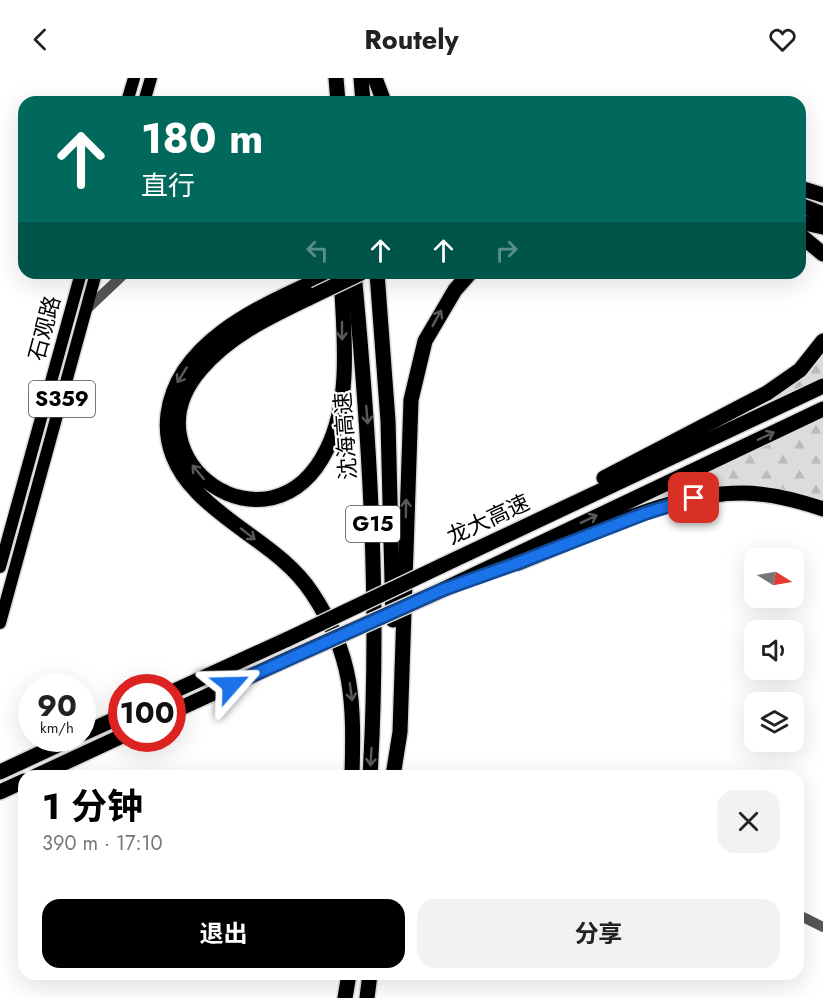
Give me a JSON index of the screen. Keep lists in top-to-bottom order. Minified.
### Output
{"streets":{"highway":["沈海高速","龙大高速","G15"],"main road":["石观路","S359"]},"north":"right","page":{"header":"Routely","turn":["180 m","直行"],"speed":"90 km/h","limit":"100","heading":["1 分钟","390 m · 17:10"],"buttons":["退出","分享"]}}
